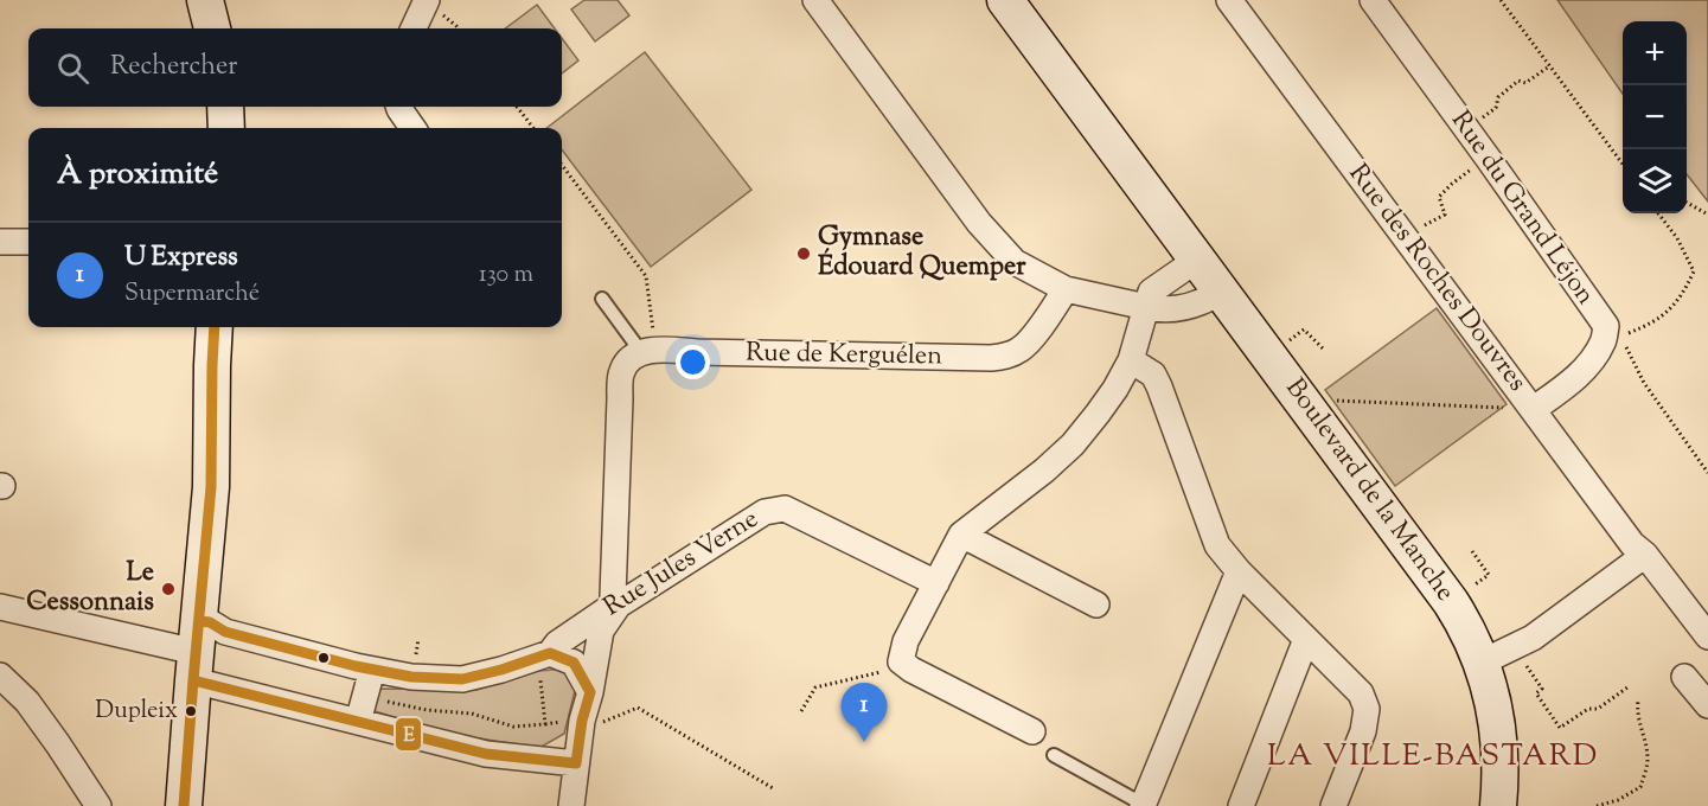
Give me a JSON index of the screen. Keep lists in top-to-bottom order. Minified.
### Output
{"streets":{"street":["Rue du Grand Léjon","Rue des Roches Douvres","Rue de Kerguélen","Boulevard de la Manche","Rue Jules Verne"]},"crossings":[["Rue du Grand Léjon","Rue des Roches Douvres"]],"districts":["LA VILLE-BASTARD"],"places":["Gymnase Édouard Quemper","Le Cessonnais","Dupleix"],"lines":["transit line E"],"page":{"map_buttons":["+","−"],"search":"Rechercher","heading":"À proximité","list":[{"mark":"1","name":"U Express","note":"Supermarché","value":"130 m"}],"pins":"1"}}
